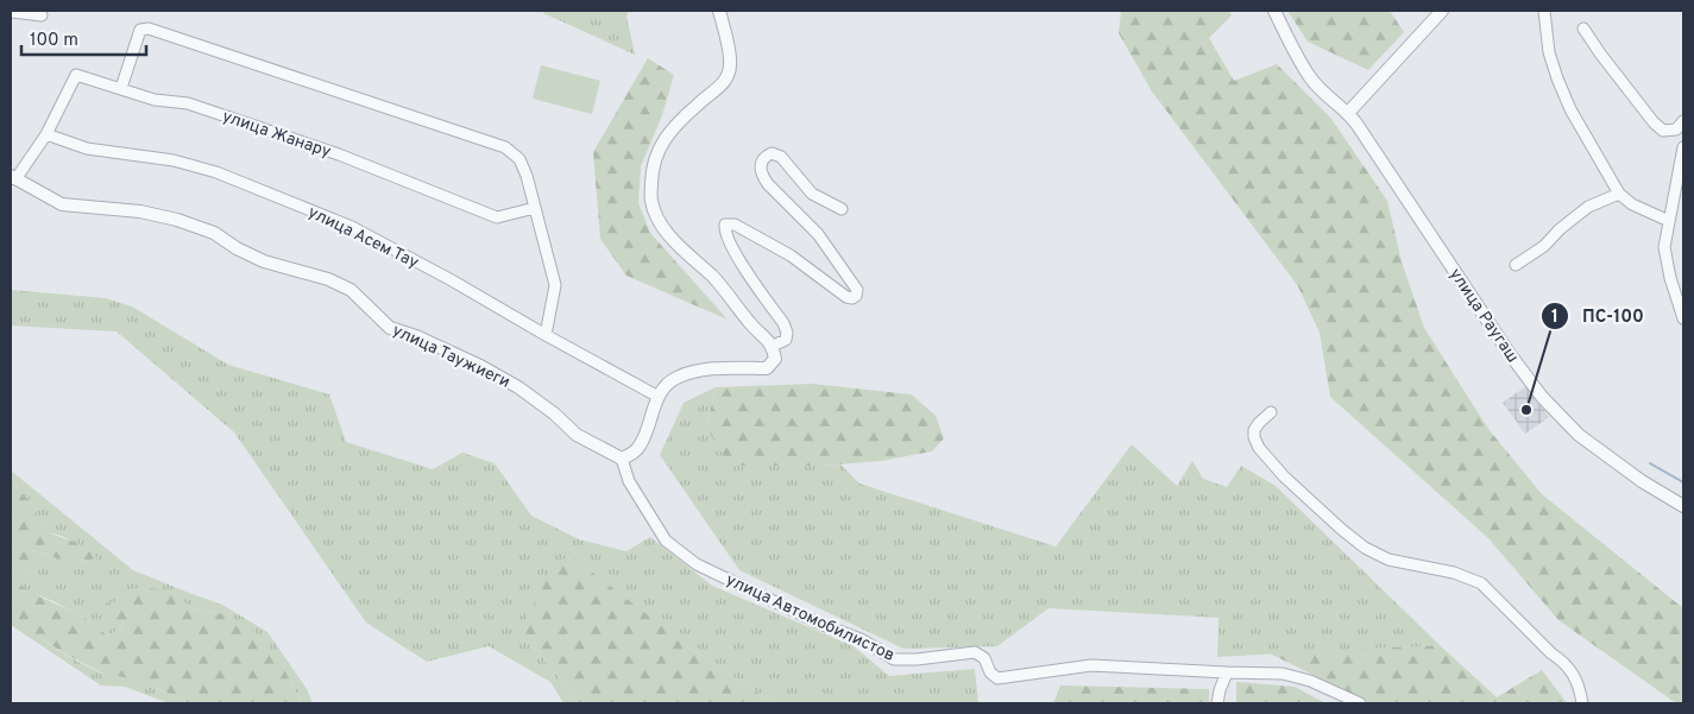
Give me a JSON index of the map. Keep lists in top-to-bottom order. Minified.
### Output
{"streets":{"street":["улица Жанару","улица Асем Тау","улица Раугаш","улица Таужиеги","улица Автомобилистов"]},"crossings":[["улица Жанару","улица Асем Тау"],["улица Таужиеги","улица Автомобилистов"]],"places":["ПС-100"],"scale_bar":"100 m"}
